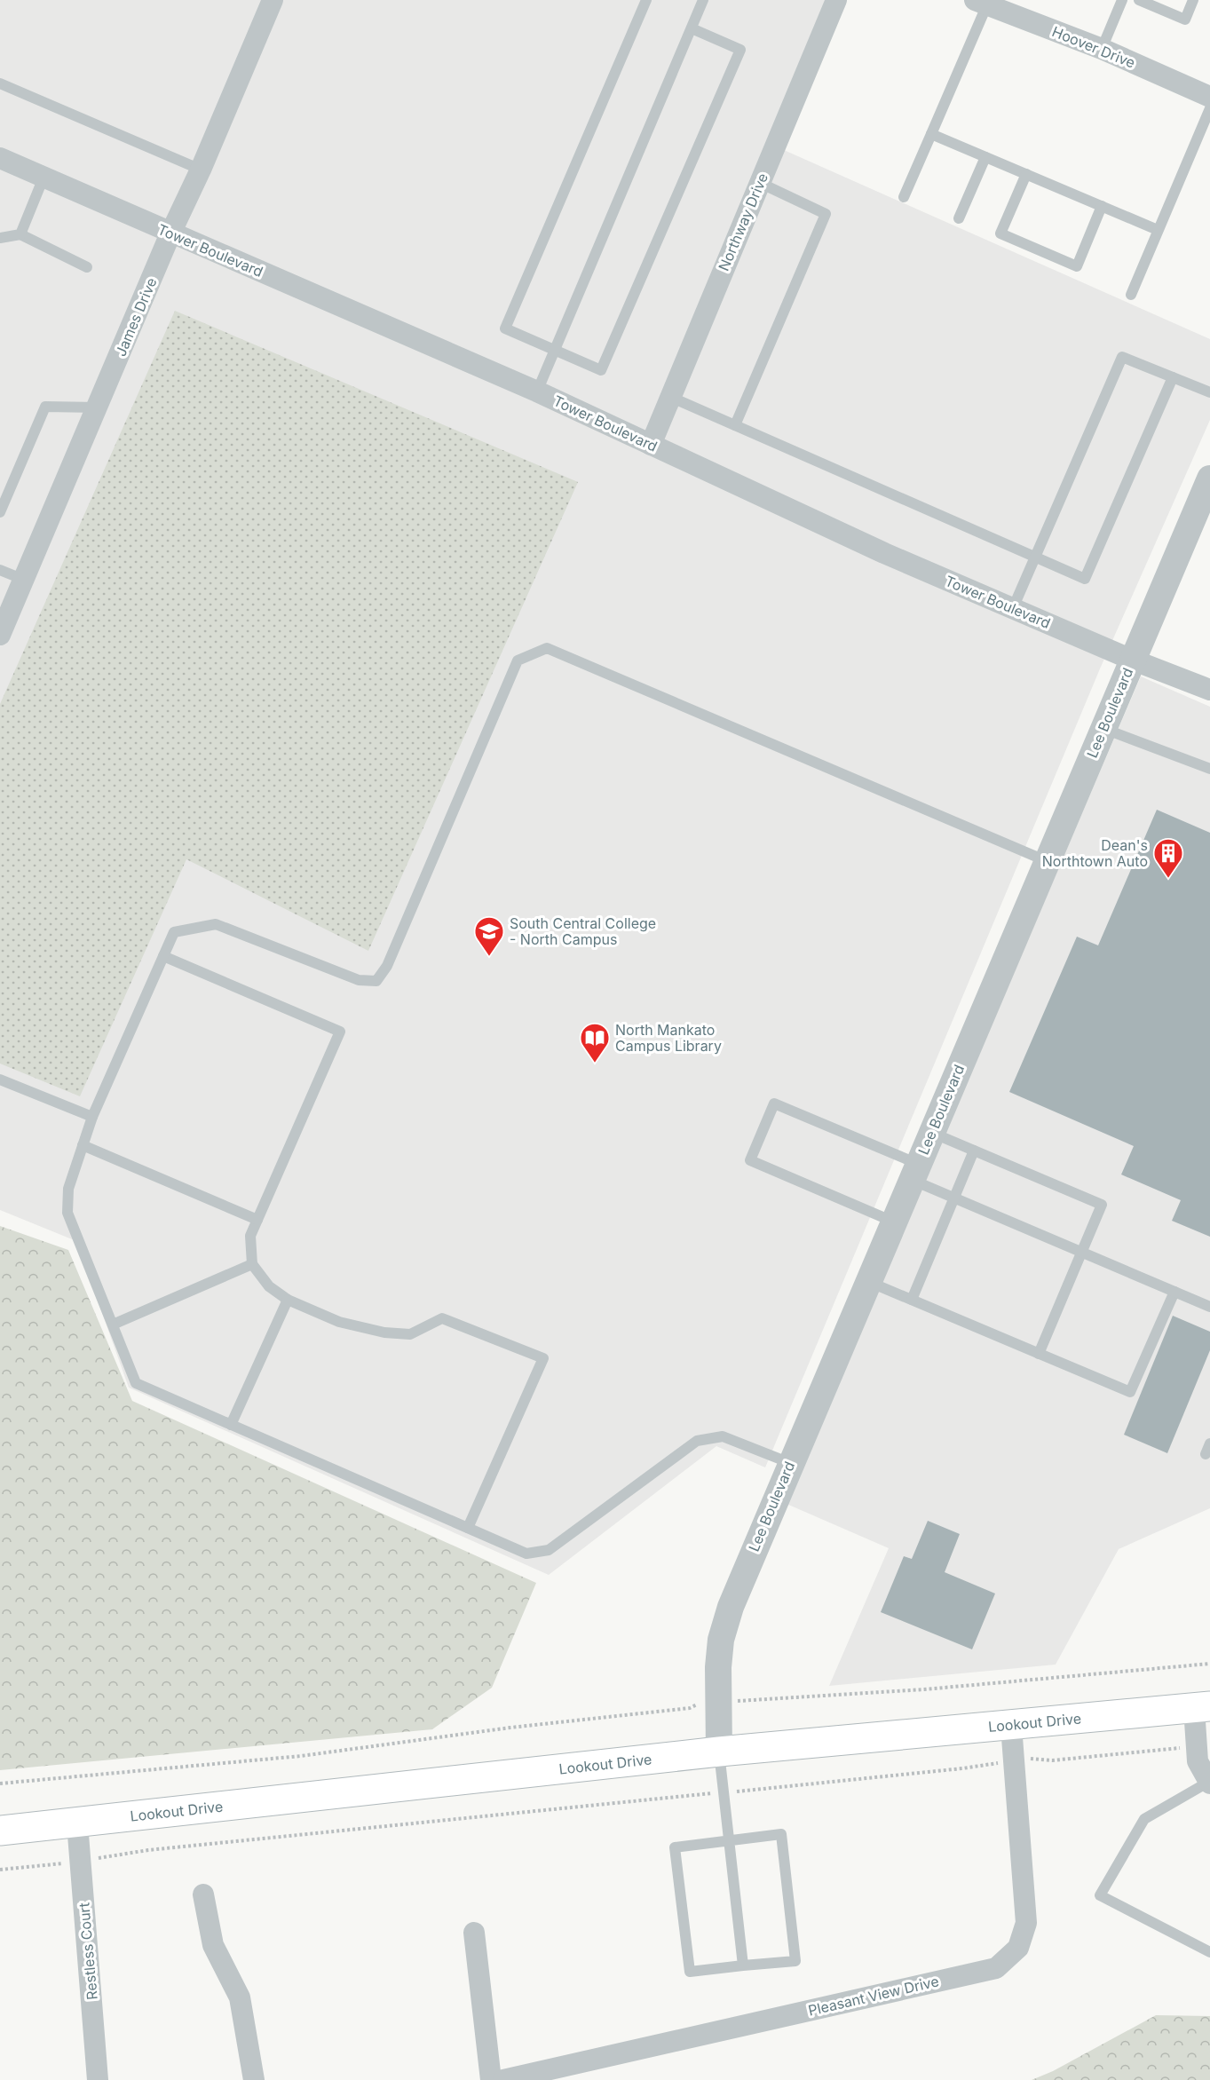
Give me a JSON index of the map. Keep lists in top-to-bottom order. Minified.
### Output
{"streets":{"main road":["Lookout Drive"],"street":["Hoover Drive","Northway Drive","Tower Boulevard","James Drive","Lee Boulevard","Restless Court","Pleasant View Drive"]},"crossings":[["Northway Drive","Tower Boulevard"],["Tower Boulevard","James Drive"],["Tower Boulevard","Lee Boulevard"],["Lee Boulevard","Lookout Drive"],["Lookout Drive","Restless Court"],["Lookout Drive","Pleasant View Drive"]],"places":{"building":["Dean's Northtown Auto"],"school or university":["South Central College - North Campus"],"library":["North Mankato Campus Library"]}}
